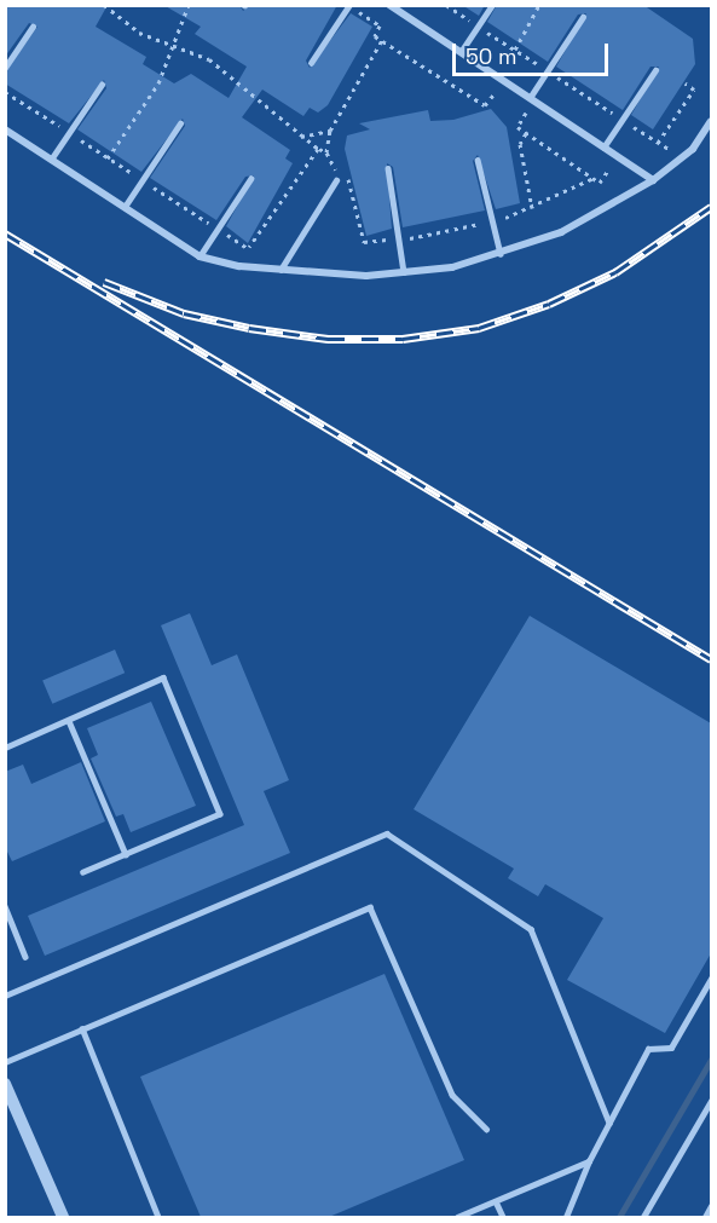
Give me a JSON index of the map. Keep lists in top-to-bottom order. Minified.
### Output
{"scale_bar":"50 m"}
